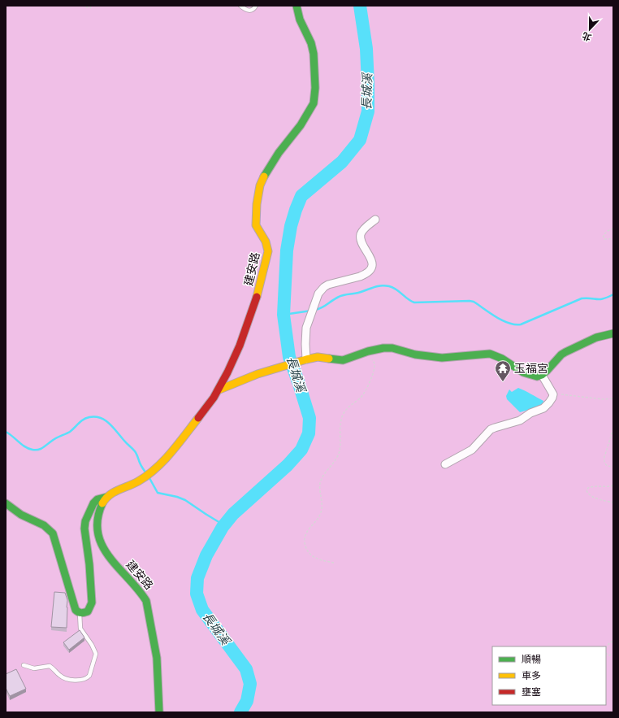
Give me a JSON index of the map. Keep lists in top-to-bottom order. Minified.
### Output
{"streets":{"street":["建安路"]},"water":["長城溪"],"places":{"temple":["玉福宮"]},"legend":["順暢","車多","壅塞"],"north":"bottom"}
